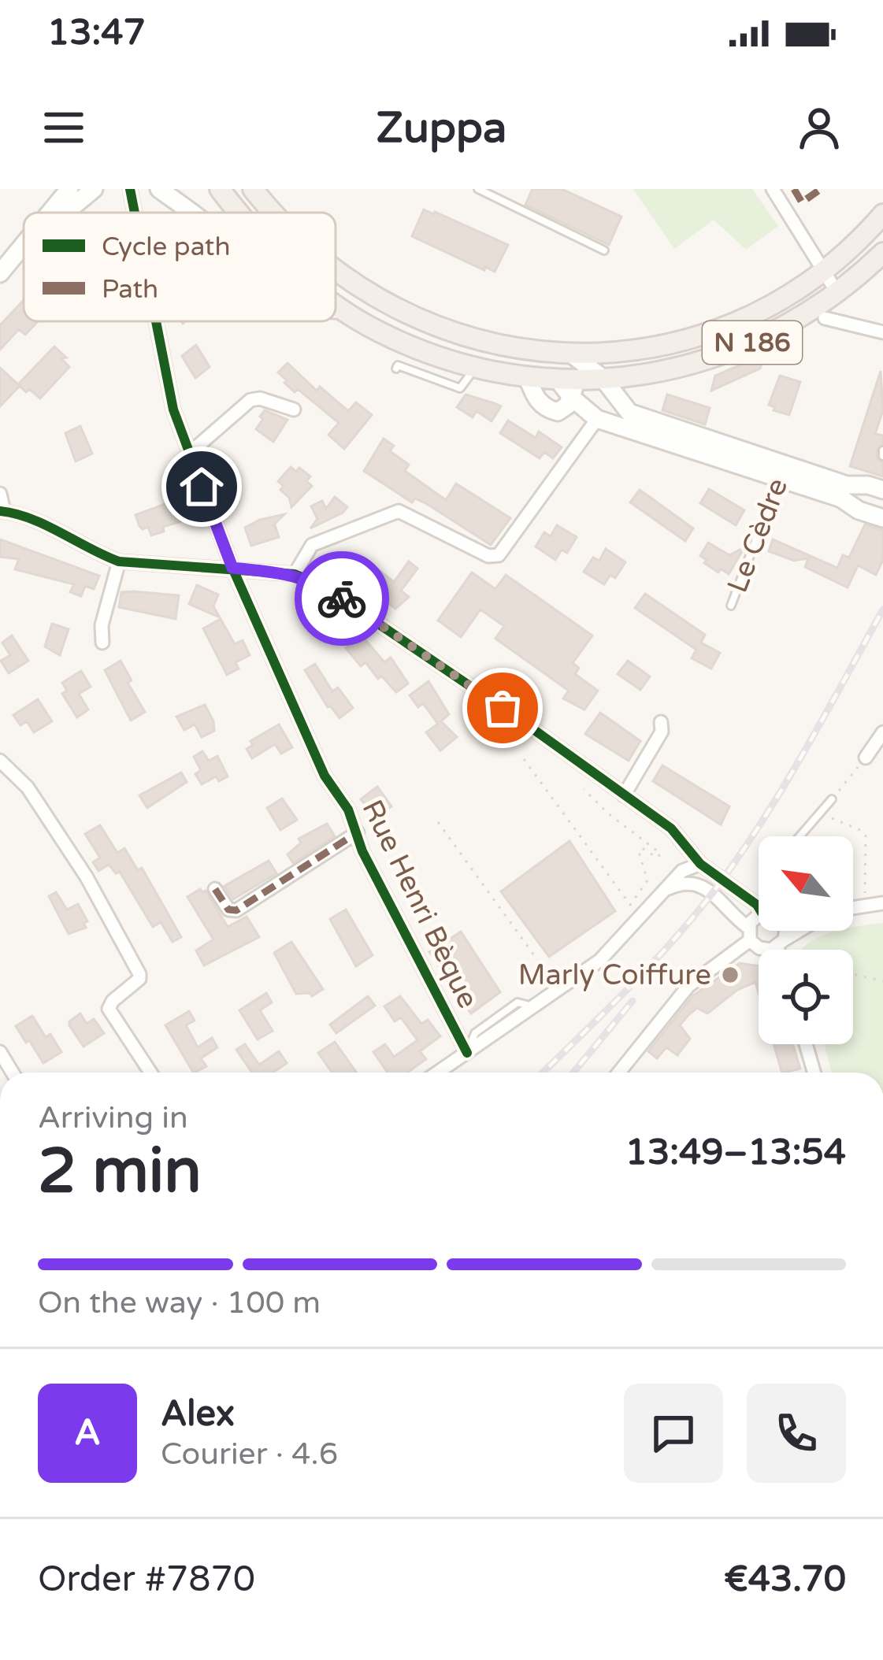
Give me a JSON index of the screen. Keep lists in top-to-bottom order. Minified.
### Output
{"streets":{"main road":["N 186"],"street":["Rue Henri Bèque"],"lane":["Le Cèdre"]},"places":["Marly Coiffure"],"legend":["Cycle path","Path"],"north":"top left","page":{"status":"13:47","header":"Zuppa","heading":["2 min","Arriving in","13:49–13:54"],"panel":["Alex","Courier · 4.6","Order #7870","€43.70"],"bar":"On the way · 100 m","round":"A"}}
